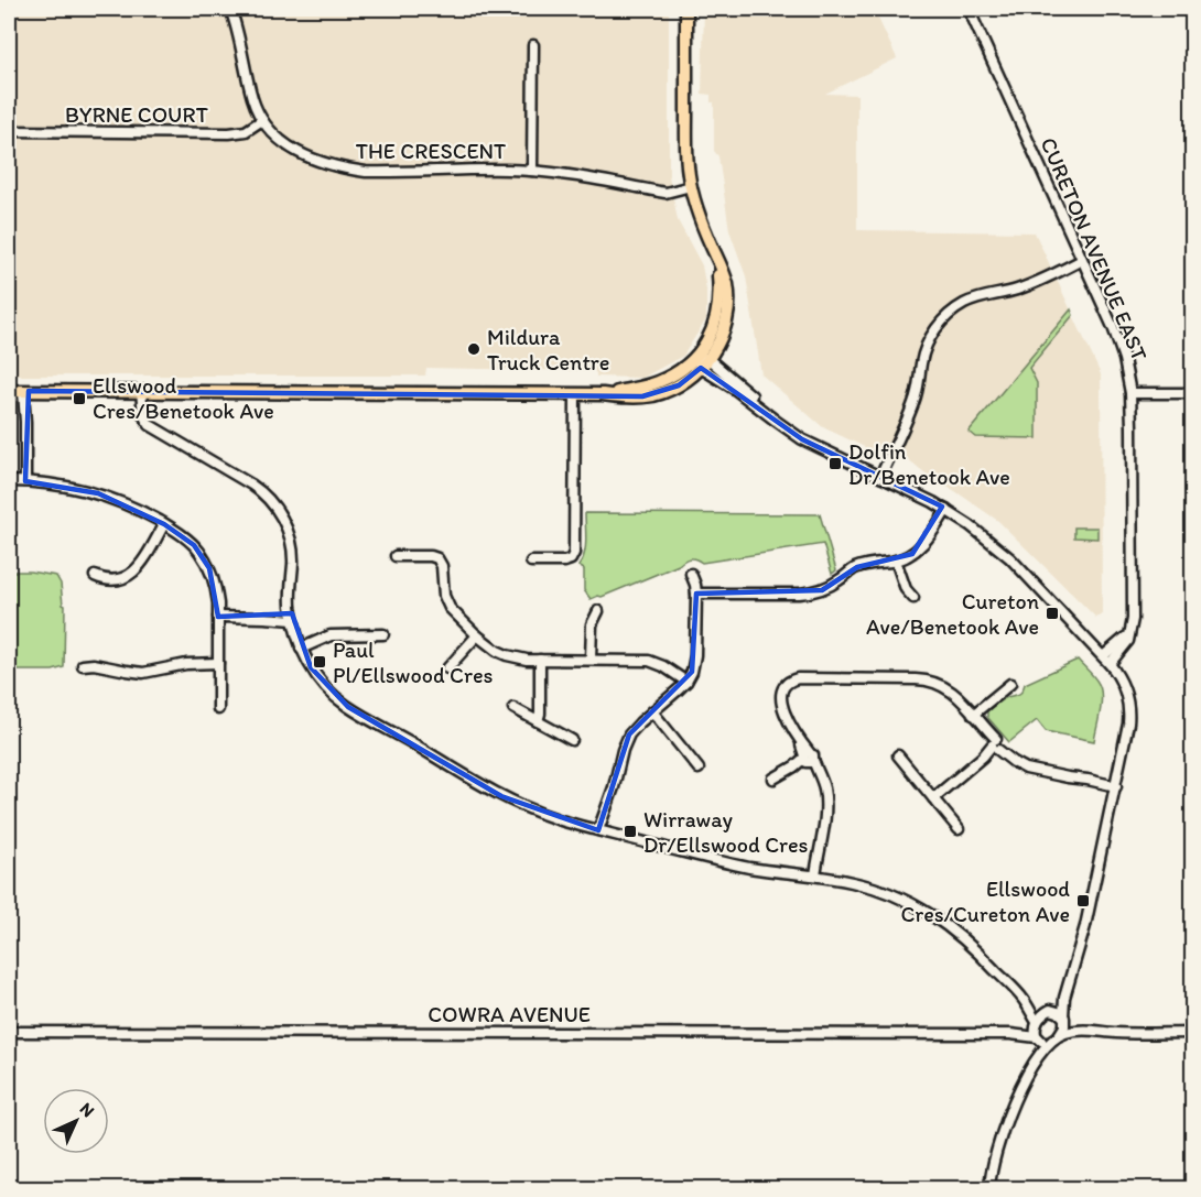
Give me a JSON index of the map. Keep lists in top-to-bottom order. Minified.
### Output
{"streets":{"street":["BYRNE COURT","THE CRESCENT","CURETON AVENUE EAST","COWRA AVENUE"]},"crossings":[["BYRNE COURT","THE CRESCENT"]],"places":{"other":["Mildura Truck Centre"],"transit":["Ellswood Cres/Benetook Ave","Dolfin Dr/Benetook Ave","Cureton Ave/Benetook Ave","Paul Pl/Ellswood Cres","Wirraway Dr/Ellswood Cres","Ellswood Cres/Cureton Ave"]},"north":"top right"}
